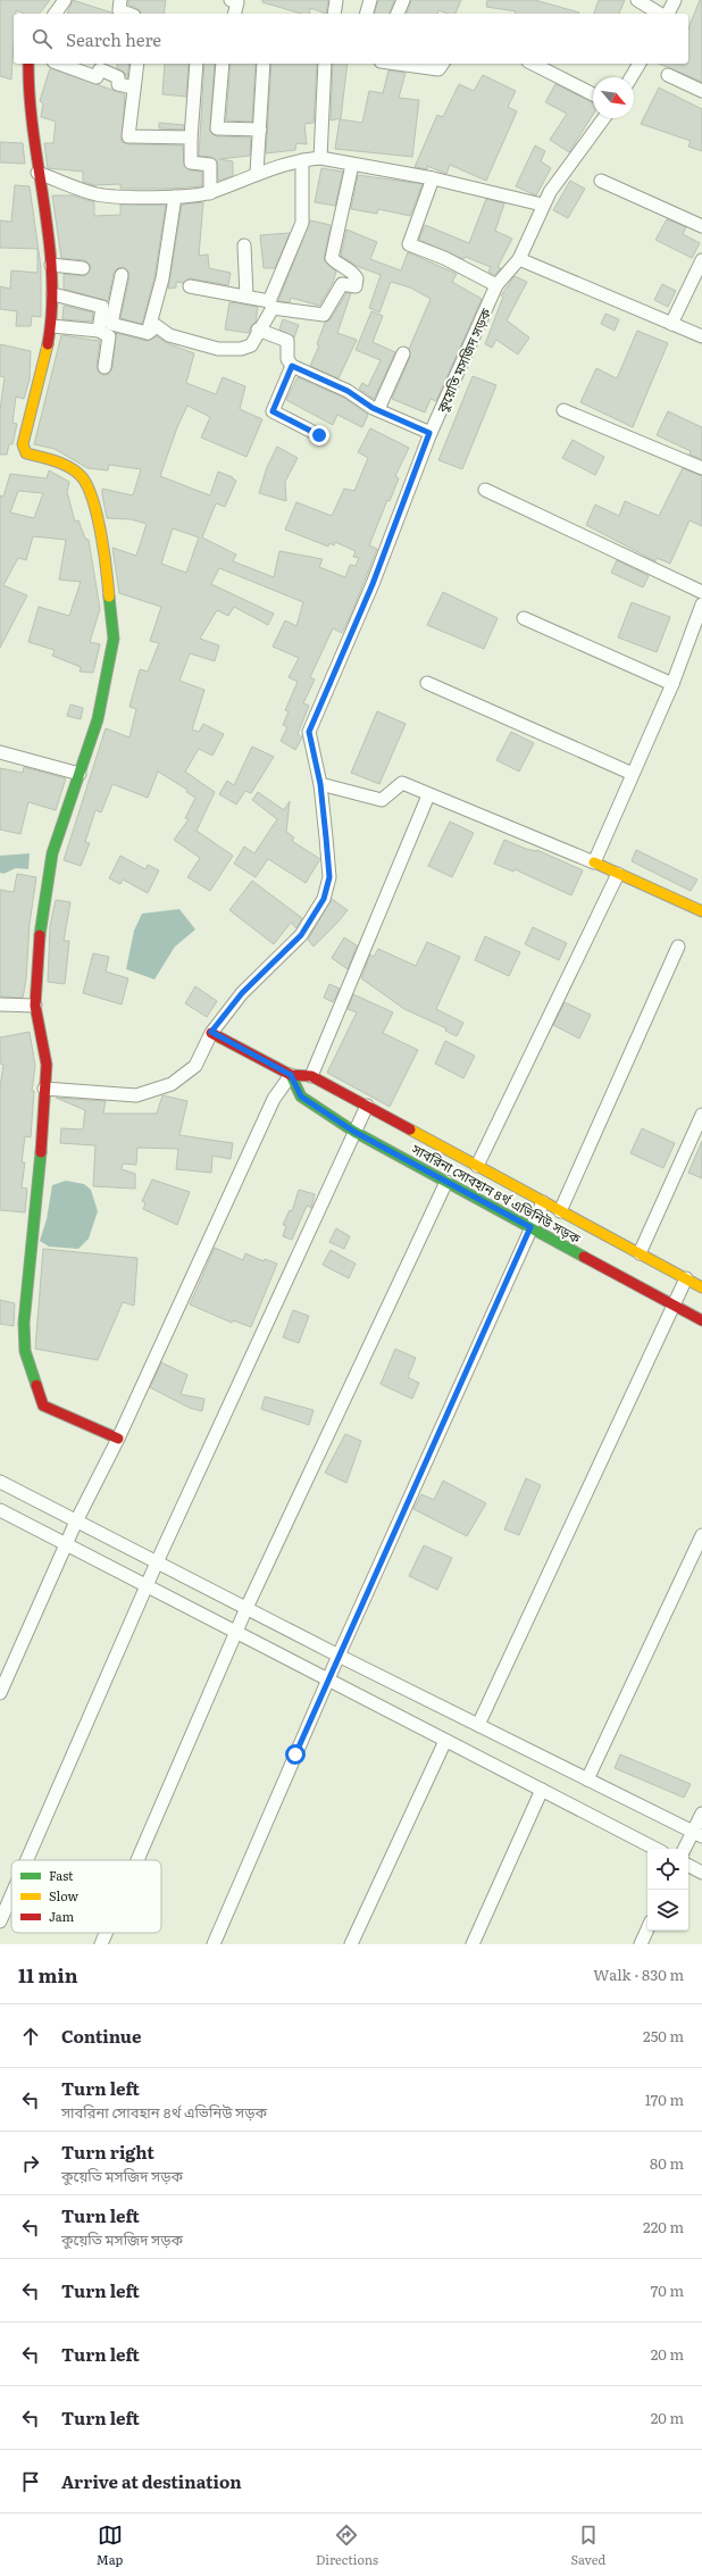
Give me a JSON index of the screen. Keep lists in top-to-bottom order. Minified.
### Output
{"streets":{"street":["কুয়েতি মসজিদ সড়ক","সাবরিনা সোবহান ৪র্থ এভিনিউ সড়ক"]},"crossings":[["কুয়েতি মসজিদ সড়ক","সাবরিনা সোবহান ৪র্থ এভিনিউ সড়ক"]],"legend":["Fast","Slow","Jam"],"north":"bottom right","page":{"search":"Search here","heading":["11 min","Walk · 830 m"],"list":[["Continue","250 m"],["Turn left","সাবরিনা সোবহান ৪র্থ এভিনিউ সড়ক","170 m"],["Turn right","কুয়েতি মসজিদ সড়ক","80 m"],["Turn left","কুয়েতি মসজিদ সড়ক","220 m"],["Turn left","70 m"],["Turn left","20 m"],["Turn left","20 m"],"Arrive at destination"],"nav":["Map","Directions","Saved"]}}
